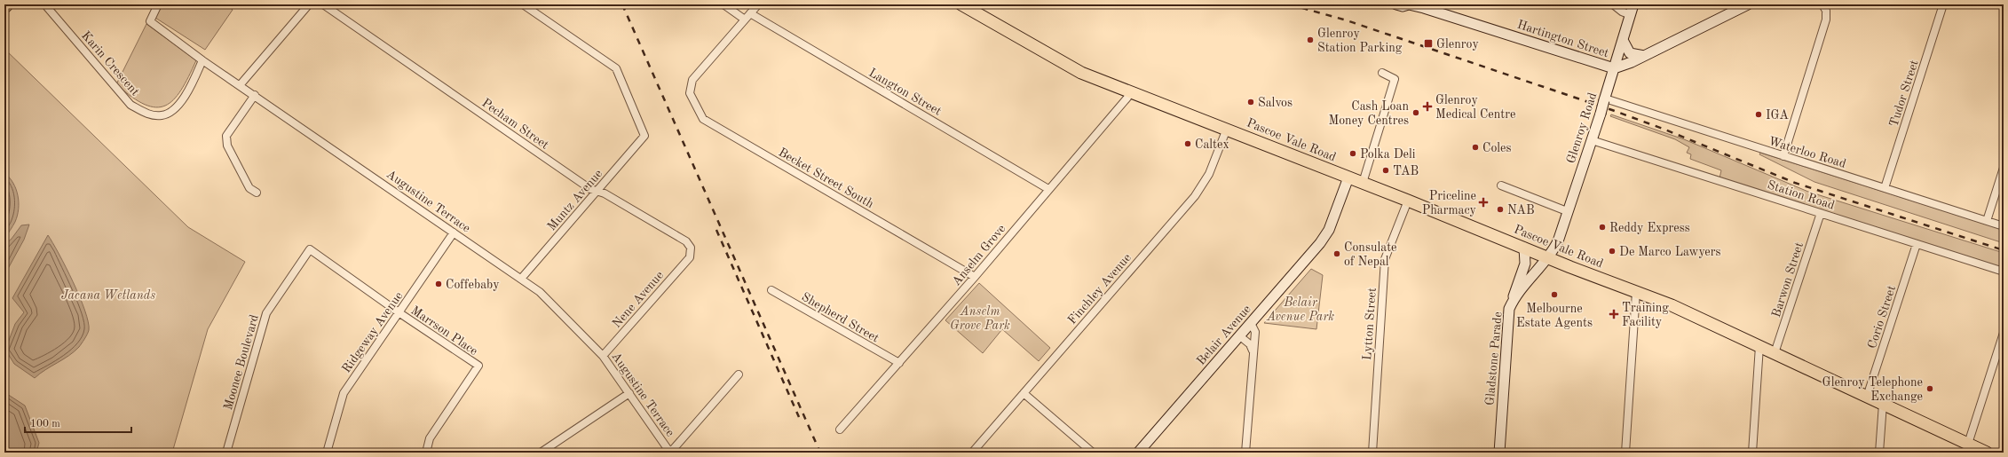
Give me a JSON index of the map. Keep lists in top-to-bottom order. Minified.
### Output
{"streets":{"main road":["Pascoe Vale Road"],"street":["Hartington Street","Karin Crescent","Langton Street","Tudor Street","Pecham Street","Glenroy Road","Waterloo Road","Becket Street South","Station Road","Muntz Avenue","Augustine Terrace","Anselm Grove","Barwon Street","Finchley Avenue","Nene Avenue","Shepherd Street","Corio Street","Lytton Street","Marrson Place","Ridgeway Avenue","Belair Avenue","Gladstone Parade","Moonee Boulevard"]},"crossings":[["Hartington Street","Glenroy Road"],["Karin Crescent","Augustine Terrace"],["Langton Street","Becket Street South"],["Langton Street","Anselm Grove"],["Tudor Street","Waterloo Road"],["Pecham Street","Muntz Avenue"],["Pecham Street","Nene Avenue"],["Glenroy Road","Pascoe Vale Road"],["Glenroy Road","Waterloo Road"],["Glenroy Road","Station Road"],["Glenroy Road","Gladstone Parade"],["Pascoe Vale Road","Anselm Grove"],["Pascoe Vale Road","Barwon Street"],["Pascoe Vale Road","Finchley Avenue"],["Pascoe Vale Road","Corio Street"],["Pascoe Vale Road","Lytton Street"],["Pascoe Vale Road","Belair Avenue"],["Pascoe Vale Road","Gladstone Parade"],["Becket Street South","Anselm Grove"],["Station Road","Barwon Street"],["Station Road","Corio Street"],["Muntz Avenue","Augustine Terrace"],["Augustine Terrace","Nene Avenue"],["Augustine Terrace","Ridgeway Avenue"],["Anselm Grove","Shepherd Street"],["Marrson Place","Ridgeway Avenue"],["Marrson Place","Moonee Boulevard"],["Ridgeway Avenue","Moonee Boulevard"]],"parks":["Jacana Wetlands","Belair Avenue Park","Anselm Grove Park"],"places":{"other":["Glenroy Station Parking","Salvos","Cash Loan Money Centres","IGA","Caltex","Coles","Polka Deli","TAB","NAB","Reddy Express","De Marco Lawyers","Consulate of Nepal","Coffebaby","Melbourne Estate Agents","Glenroy Telephone Exchange"],"transit":["Glenroy"],"health":["Glenroy Medical Centre","Priceline Pharmacy","Training Facility"]},"scale_bar":"100 m"}
